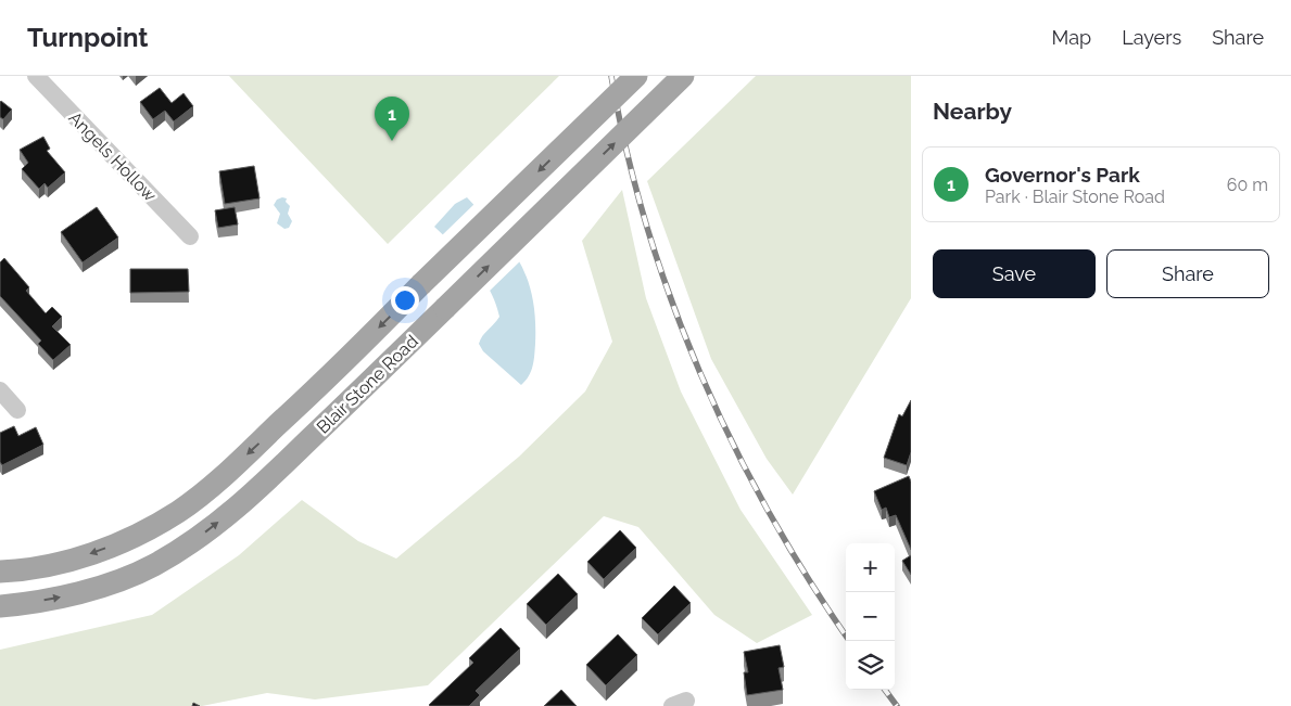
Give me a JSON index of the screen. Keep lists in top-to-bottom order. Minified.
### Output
{"streets":{"main road":["Blair Stone Road"],"street":["Angels Hollow"]},"page":{"header":"Turnpoint","nav":["Map","Layers","Share"],"heading":"Nearby","pins":"1","list":[{"mark":"1","name":"Governor's Park","note":"Park · Blair Stone Road","value":"60 m"}],"buttons":["Save","Share"],"map_buttons":["+","−"]}}
